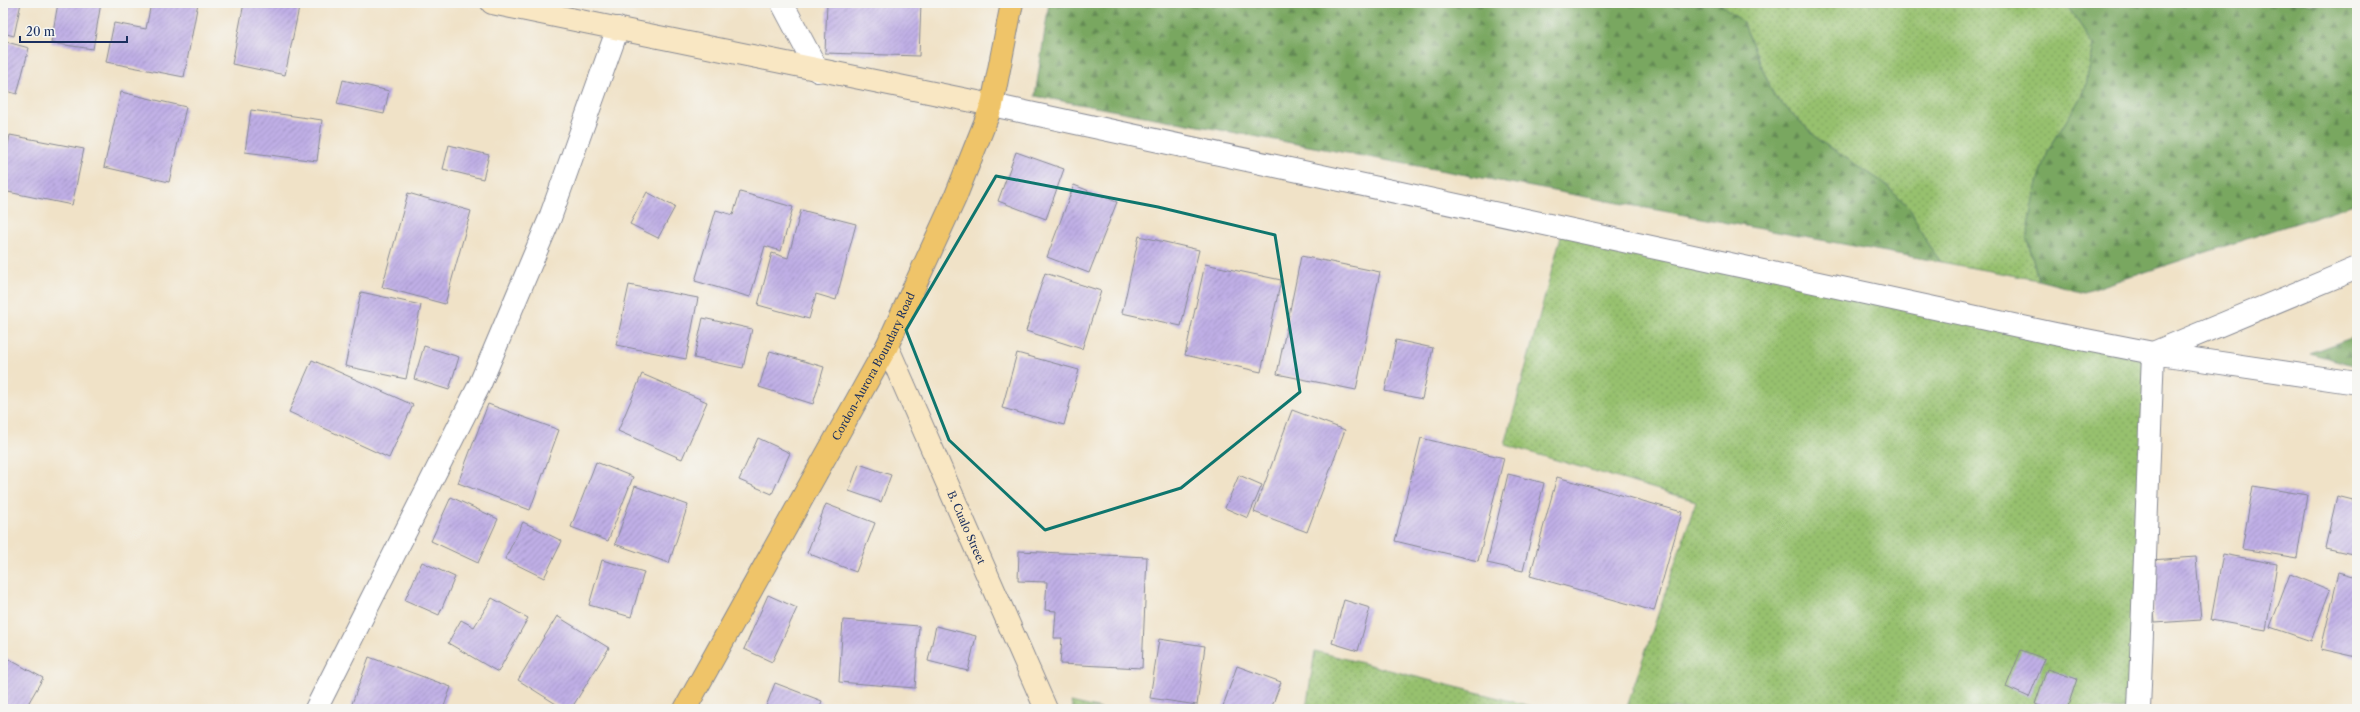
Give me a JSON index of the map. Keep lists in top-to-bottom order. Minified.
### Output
{"streets":{"main road":["Cordon-Aurora Boundary Road"],"street":["B. Cualo Street"]},"crossings":[["Cordon-Aurora Boundary Road","B. Cualo Street"]],"scale_bar":"20 m"}
